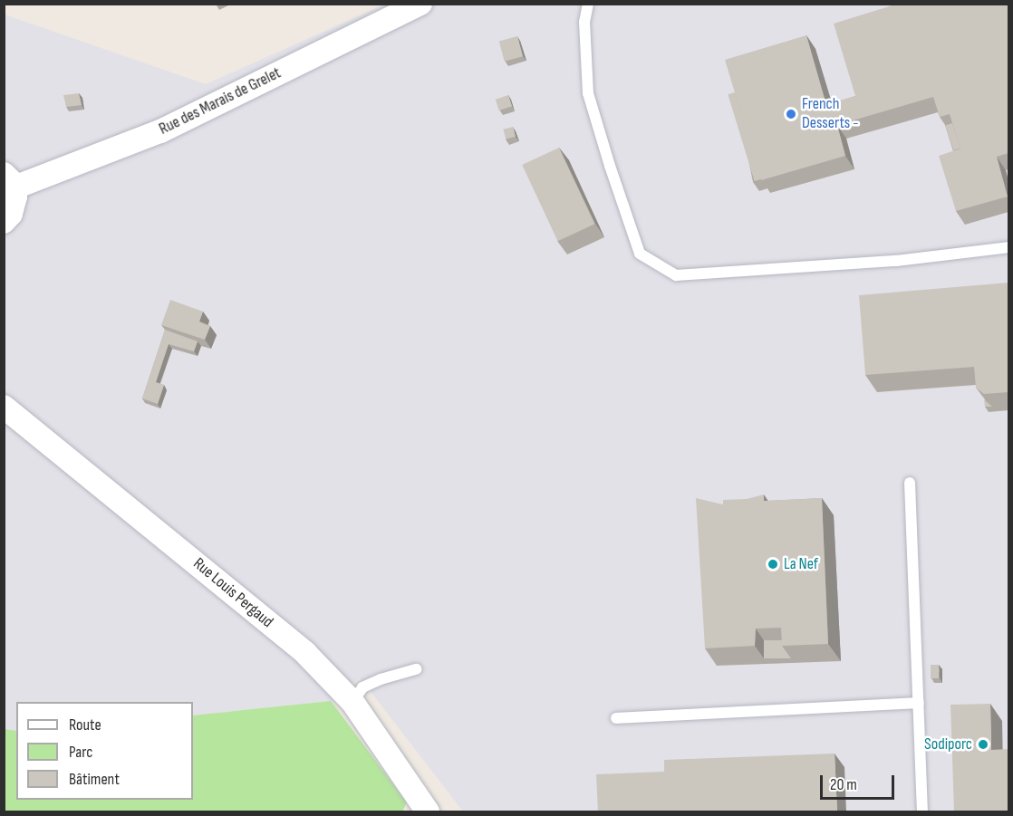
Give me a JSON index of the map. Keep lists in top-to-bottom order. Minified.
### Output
{"streets":{"street":["Rue des Marais de Grelet","Rue Louis Pergaud"]},"places":["French Desserts -","La Nef","Sodiporc"],"legend":["Route","Parc","Bâtiment"],"scale_bar":"20 m"}
